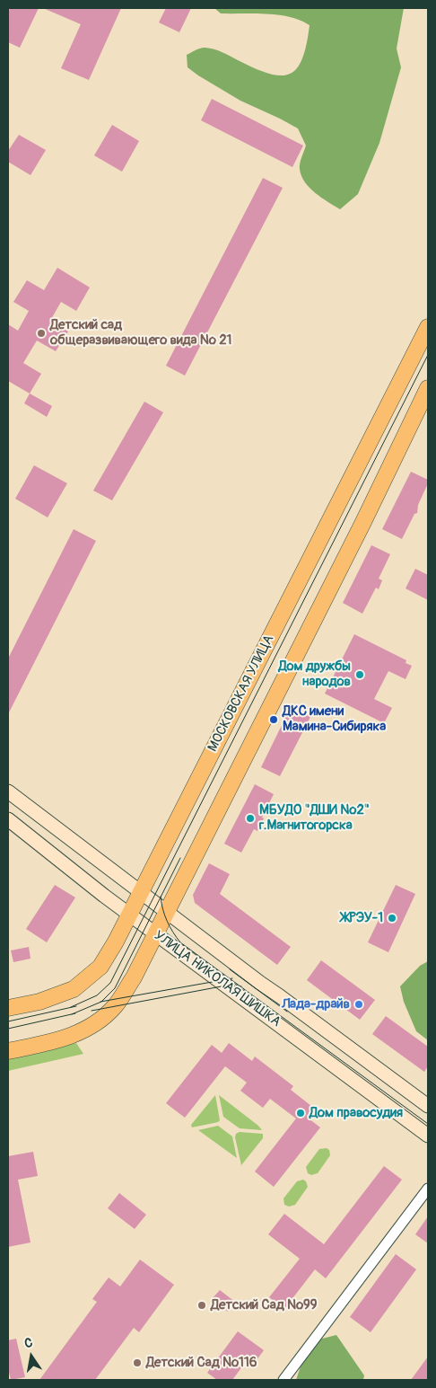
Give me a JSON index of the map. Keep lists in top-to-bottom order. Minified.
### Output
{"streets":{"main road":["МОСКОВСКАЯ УЛИЦА","УЛИЦА НИКОЛАЯ ШИШКА"]},"crossings":[["МОСКОВСКАЯ УЛИЦА","УЛИЦА НИКОЛАЯ ШИШКА"]],"places":["Детский сад общеразвивающего вида № 21","Дом дружбы народов","ДКС имени Мамина-Сибиряка","МБУДО \"ДШИ №2\" г.Магнитогорска","ЖРЭУ-1","Лада-драйв","Дом правосудия","Детский Сад №99","Детский Сад №116"],"north":"top"}
